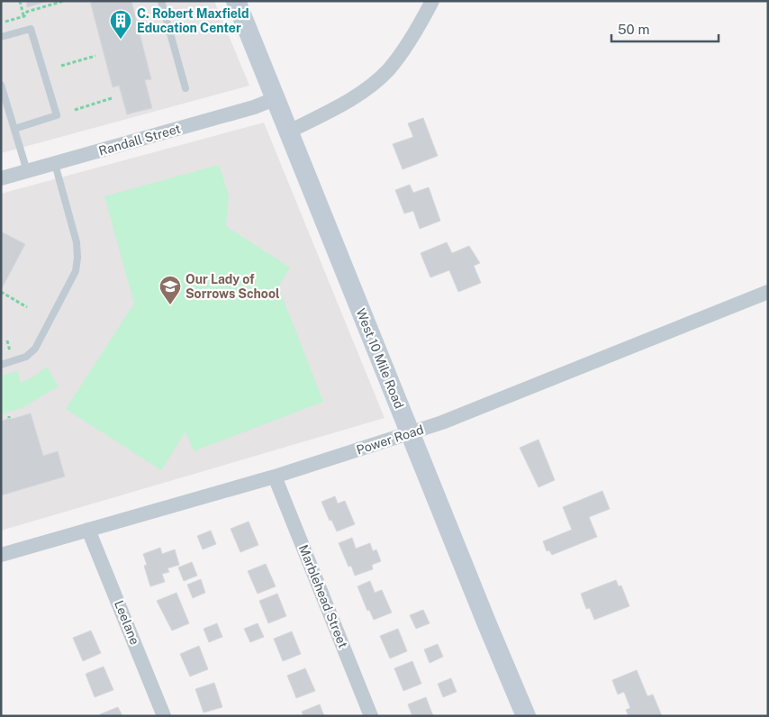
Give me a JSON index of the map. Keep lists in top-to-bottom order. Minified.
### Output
{"streets":{"street":["Randall Street","West 10 Mile Road","Power Road","Marblehead Street","Leelane"]},"crossings":[["Randall Street","West 10 Mile Road"],["West 10 Mile Road","Power Road"],["Power Road","Marblehead Street"],["Power Road","Leelane"]],"places":{"building":["C. Robert Maxfield Education Center"],"school or university":["Our Lady of Sorrows School"]},"scale_bar":"50 m"}
